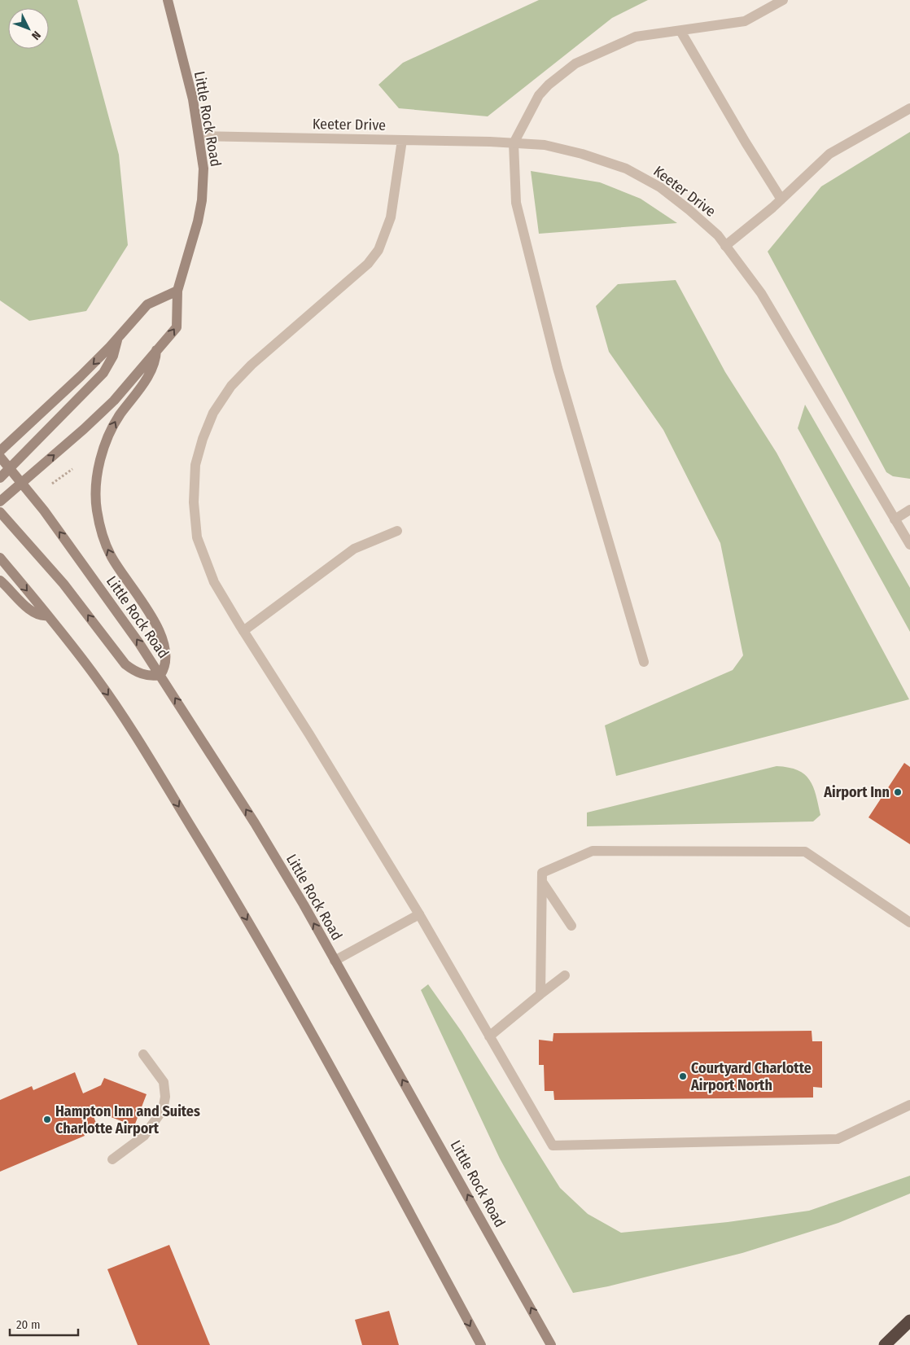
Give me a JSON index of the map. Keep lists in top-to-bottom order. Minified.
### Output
{"streets":{"main road":["Little Rock Road"],"street":["Keeter Drive"]},"crossings":[["Little Rock Road","Keeter Drive"]],"places":["Airport Inn","Courtyard Charlotte Airport North","Hampton Inn and Suites Charlotte Airport"],"scale_bar":"20 m","north":"bottom right"}
